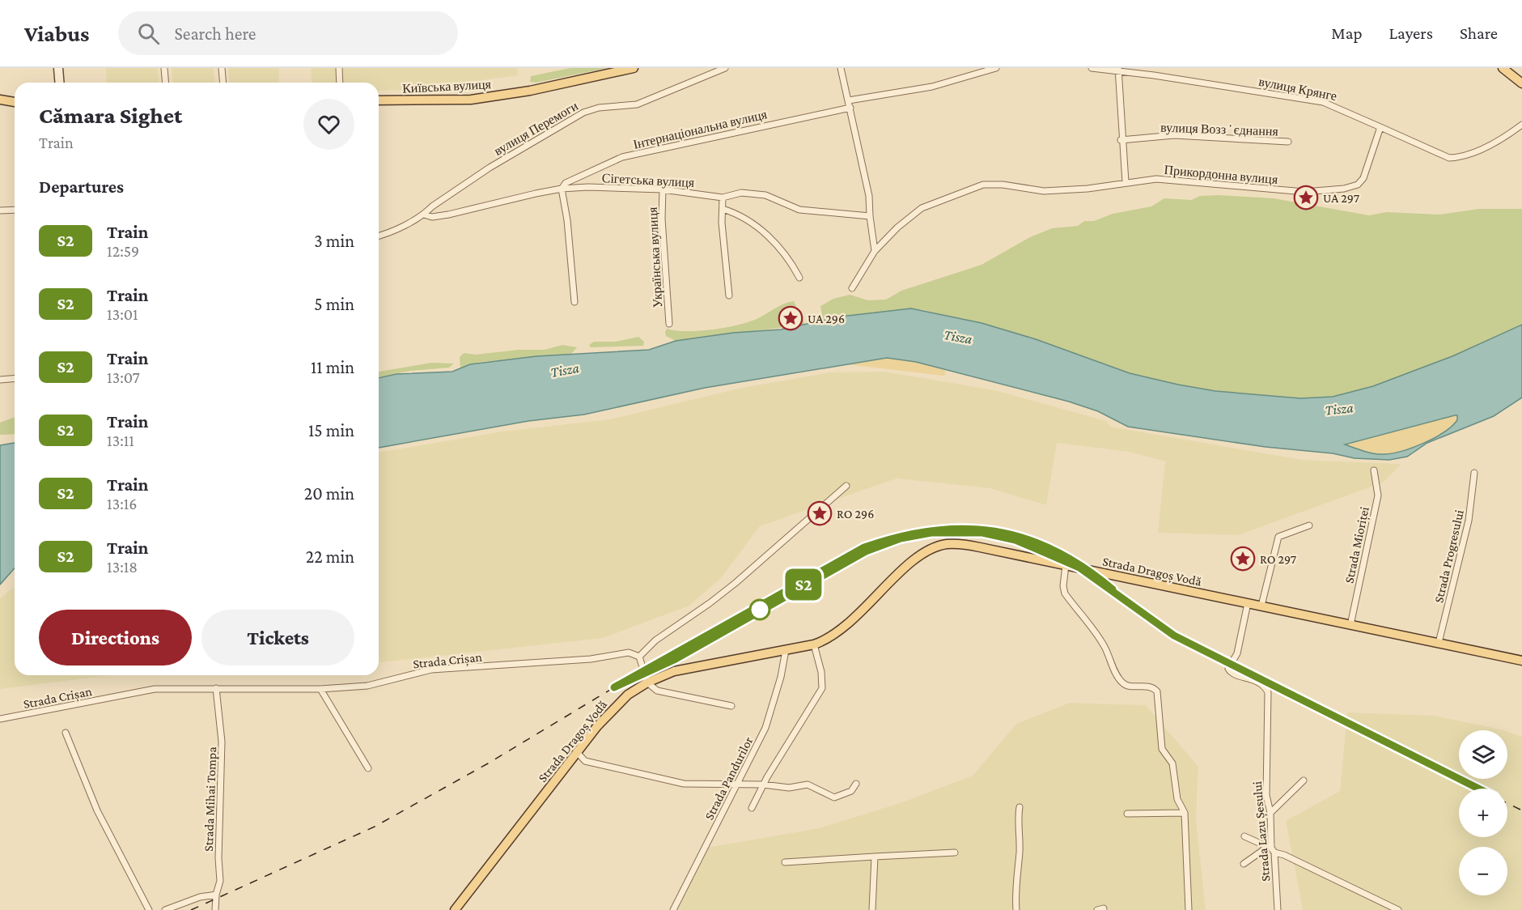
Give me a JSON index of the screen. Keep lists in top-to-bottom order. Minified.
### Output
{"streets":{"main road":["Київська вулиця","Strada Dragoș Vodă"],"street":["вулиця Крянге","вулиця Перемоги","Інтернаціональна вулиця","вулиця Воззʼєднання","Прикордонна вулиця","Сігетська вулиця","Українська вулиця","Strada Mioriței","Strada Progresului","Strada Crișan","Strada Pandurilor","Strada Mihai Tompa","Strada Lazu Șesului"]},"crossings":[["вулиця Крянге","Прикордонна вулиця"],["вулиця Перемоги","Сігетська вулиця"],["Інтернаціональна вулиця","Сігетська вулиця"],["Сігетська вулиця","Українська вулиця"],["Strada Mioriței","Strada Dragoș Vodă"],["Strada Progresului","Strada Dragoș Vodă"],["Strada Dragoș Vodă","Strada Pandurilor"],["Strada Dragoș Vodă","Strada Lazu Șesului"],["Strada Crișan","Strada Mihai Tompa"]],"water":["Tisza"],"places":{"place":["UA 297","UA 296","RO 296","RO 297"]},"page":{"header":"Viabus","search":"Search here","nav":["Map","Layers","Share"],"on_map":"S2","heading":[["Cămara Sighet","Train"],"Departures"],"list":[{"mark":"S2","name":"Train","note":"12:59","value":"3 min"},{"mark":"S2","name":"Train","note":"13:01","value":"5 min"},{"mark":"S2","name":"Train","note":"13:07","value":"11 min"},{"mark":"S2","name":"Train","note":"13:11","value":"15 min"},{"mark":"S2","name":"Train","note":"13:16","value":"20 min"},{"mark":"S2","name":"Train","note":"13:18","value":"22 min"}],"buttons":["Directions","Tickets"],"map_buttons":["+","−"]}}
